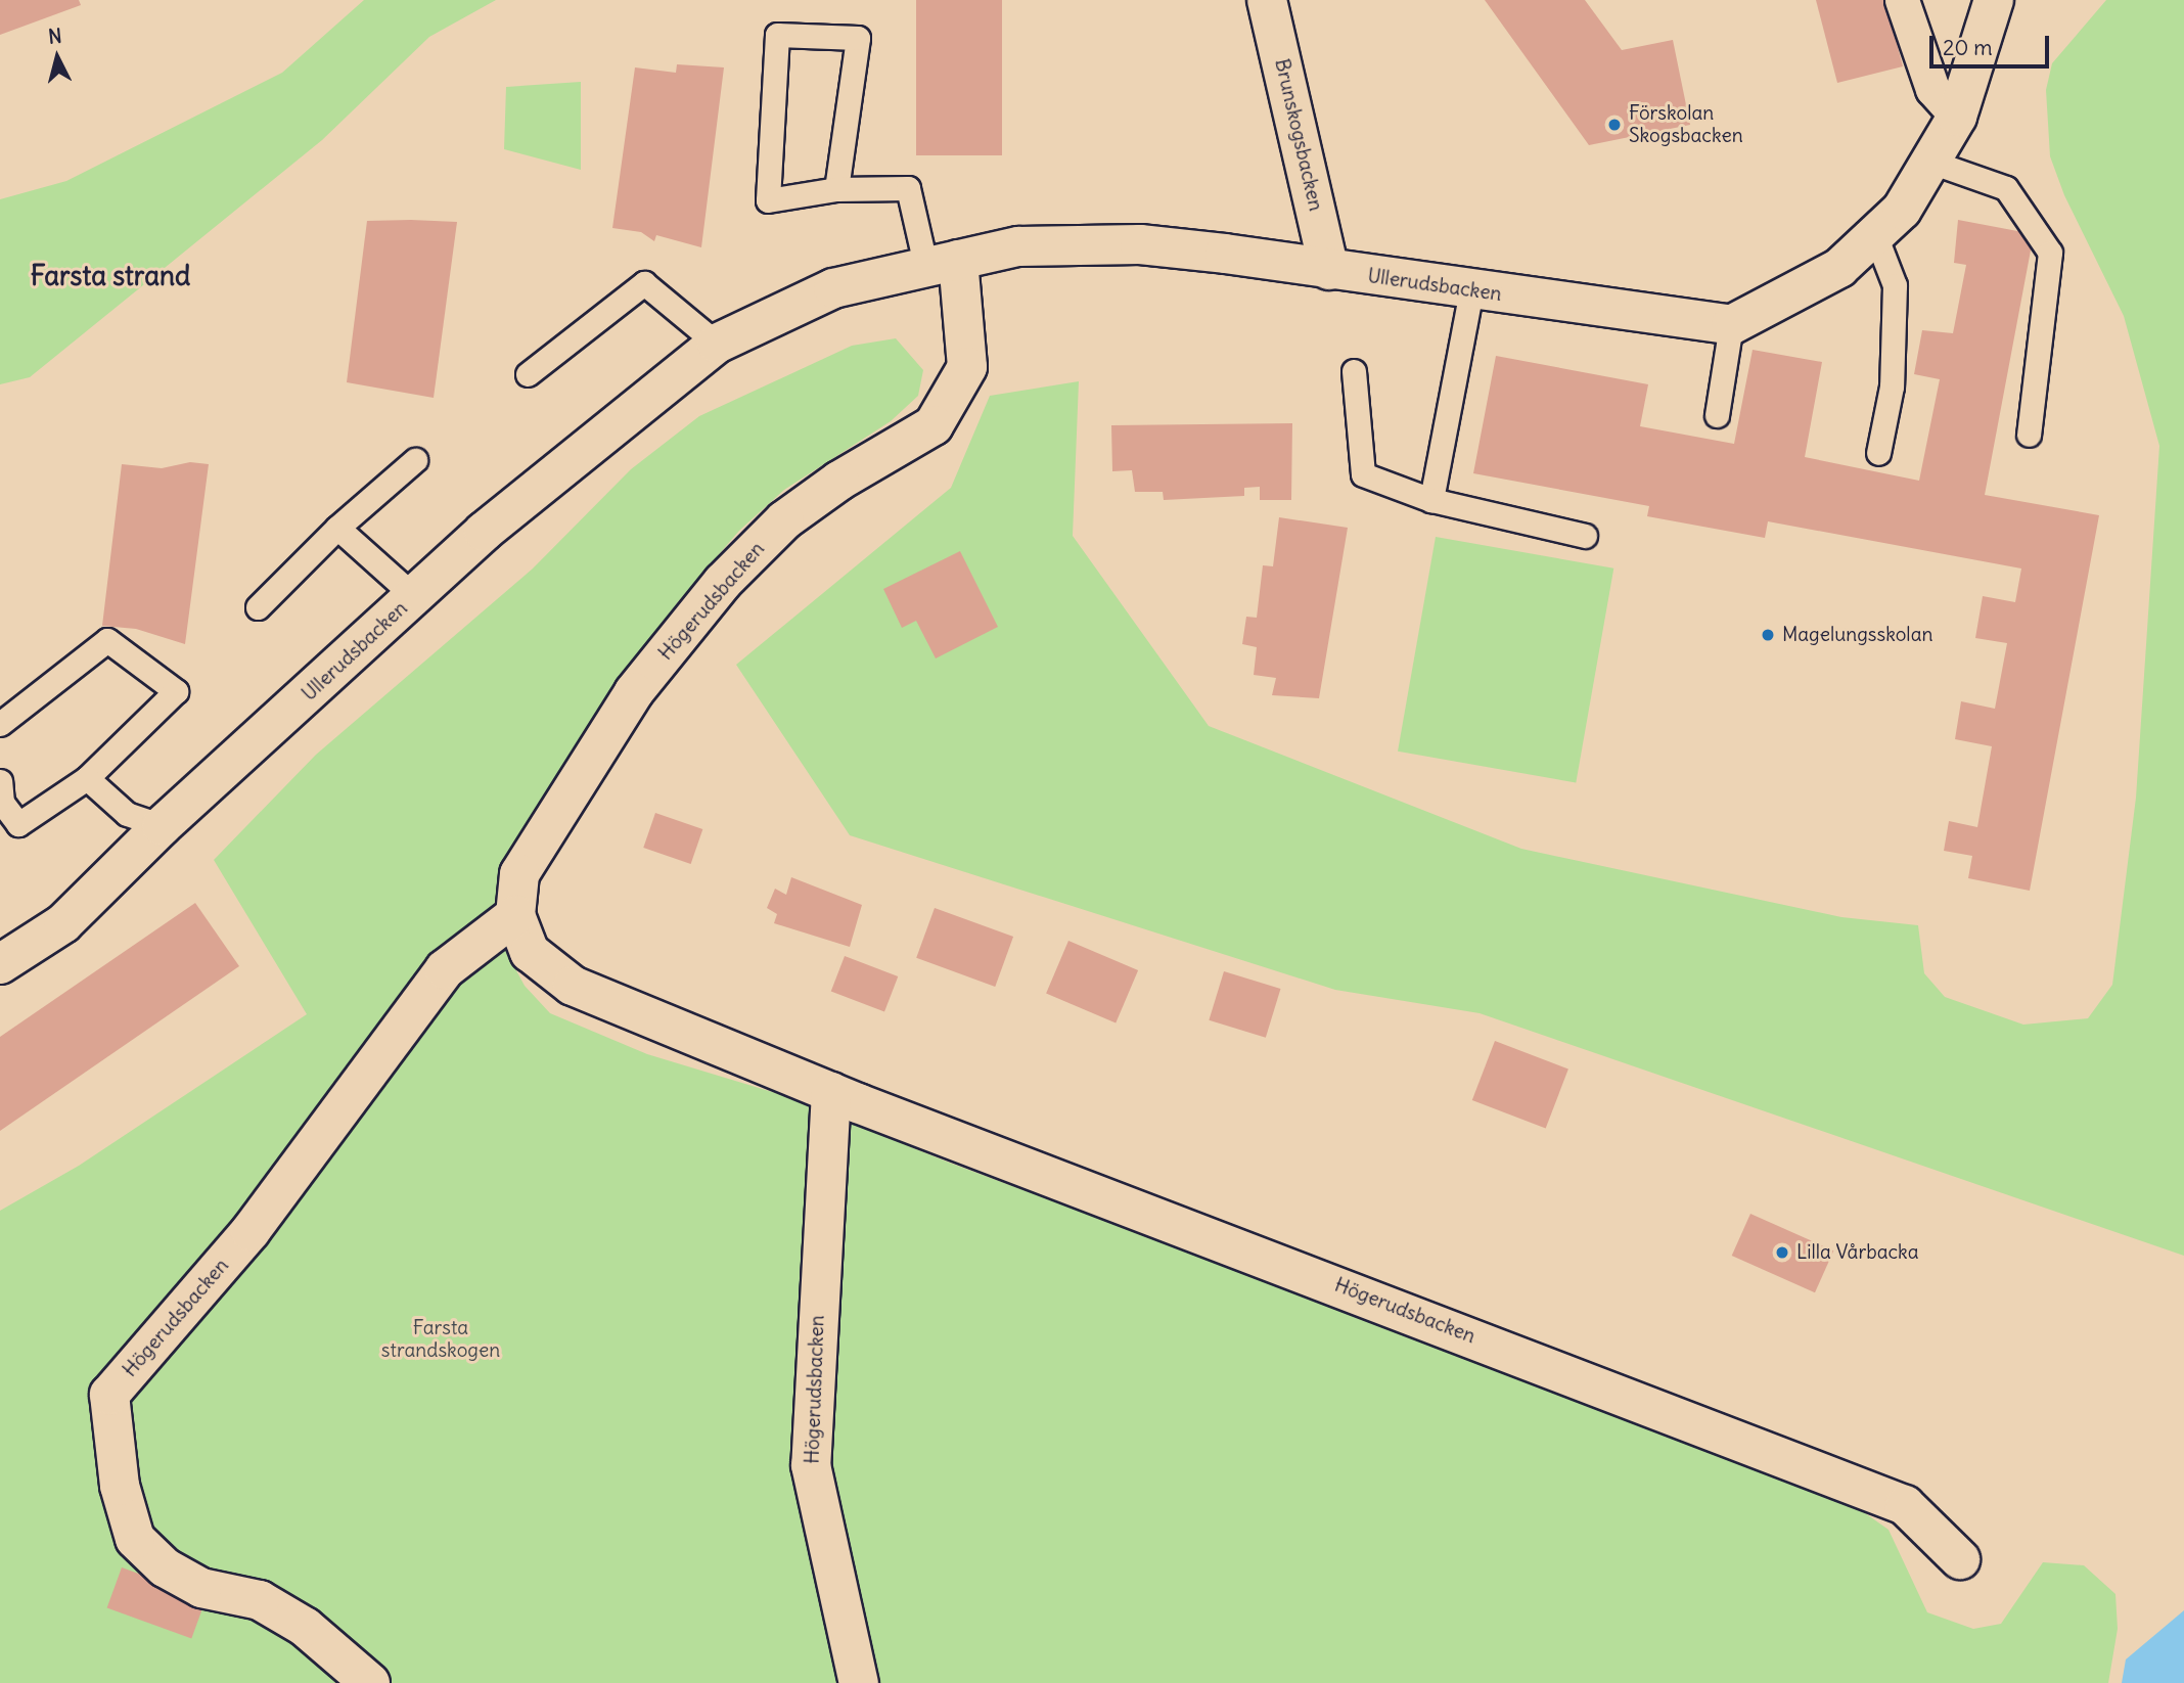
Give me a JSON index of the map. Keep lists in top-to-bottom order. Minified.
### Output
{"streets":{"street":["Brunskogsbacken","Ullerudsbacken","Högerudsbacken"]},"crossings":[["Brunskogsbacken","Ullerudsbacken"],["Ullerudsbacken","Högerudsbacken"]],"districts":["Farsta strand"],"parks":["Farsta strandskogen"],"places":["Förskolan Skogsbacken","Magelungsskolan","Lilla Vårbacka"],"scale_bar":"20 m","north":"top"}
